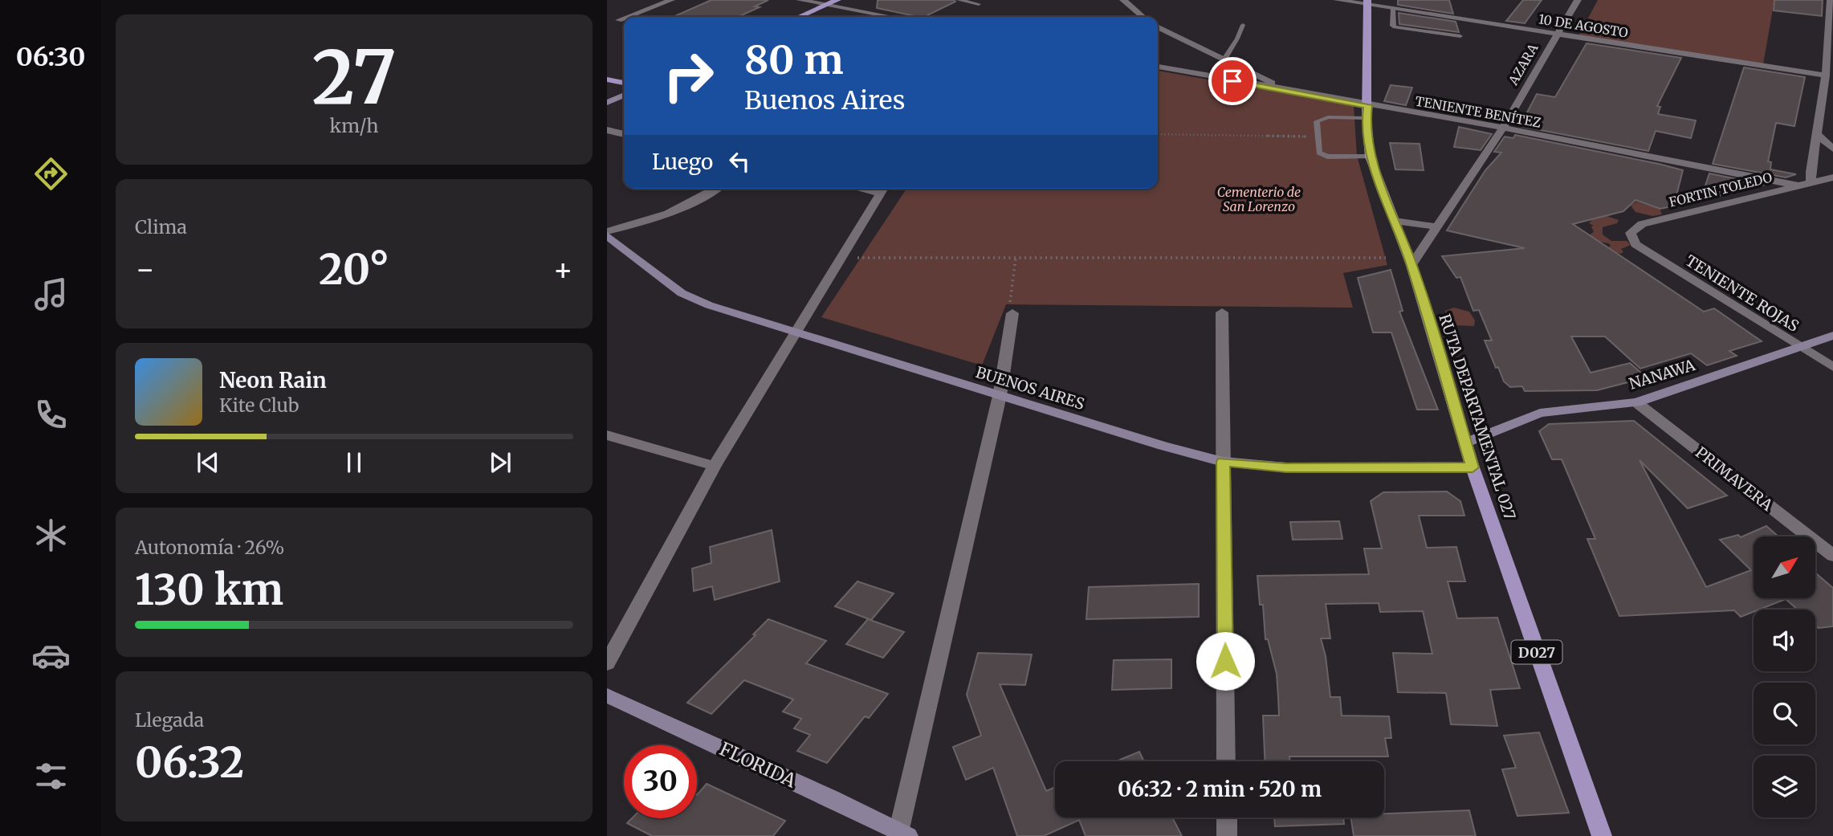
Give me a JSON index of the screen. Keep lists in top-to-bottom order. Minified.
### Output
{"streets":{"main road":["RUTA DEPARTAMENTAL 027","D027"],"street":["10 DE AGOSTO","AZARA","TENIENTE BENÍTEZ","FORTIN TOLEDO","TENIENTE ROJAS","NANAWA","BUENOS AIRES","PRIMAVERA","FLORIDA"]},"crossings":[["10 DE AGOSTO","AZARA"],["10 DE AGOSTO","RUTA DEPARTAMENTAL 027"],["AZARA","TENIENTE BENÍTEZ"],["AZARA","RUTA DEPARTAMENTAL 027"],["TENIENTE BENÍTEZ","FORTIN TOLEDO"],["TENIENTE BENÍTEZ","RUTA DEPARTAMENTAL 027"],["FORTIN TOLEDO","TENIENTE ROJAS"],["TENIENTE ROJAS","NANAWA"],["NANAWA","RUTA DEPARTAMENTAL 027"],["NANAWA","PRIMAVERA"],["BUENOS AIRES","RUTA DEPARTAMENTAL 027"]],"parks":["Cementerio de San Lorenzo"],"north":"top right","page":{"tabs":"06:30","tile":[["27","km/h"],"Clima",["Autonomía · 26%","130 km"],["Llegada","06:32"]],"turn":["80 m","Buenos Aires"],"then":"Luego","heat":["−","20°","+"],"song":["Neon Rain","Kite Club"],"limit":"30","trip":"06:32 · 2 min · 520 m"}}
